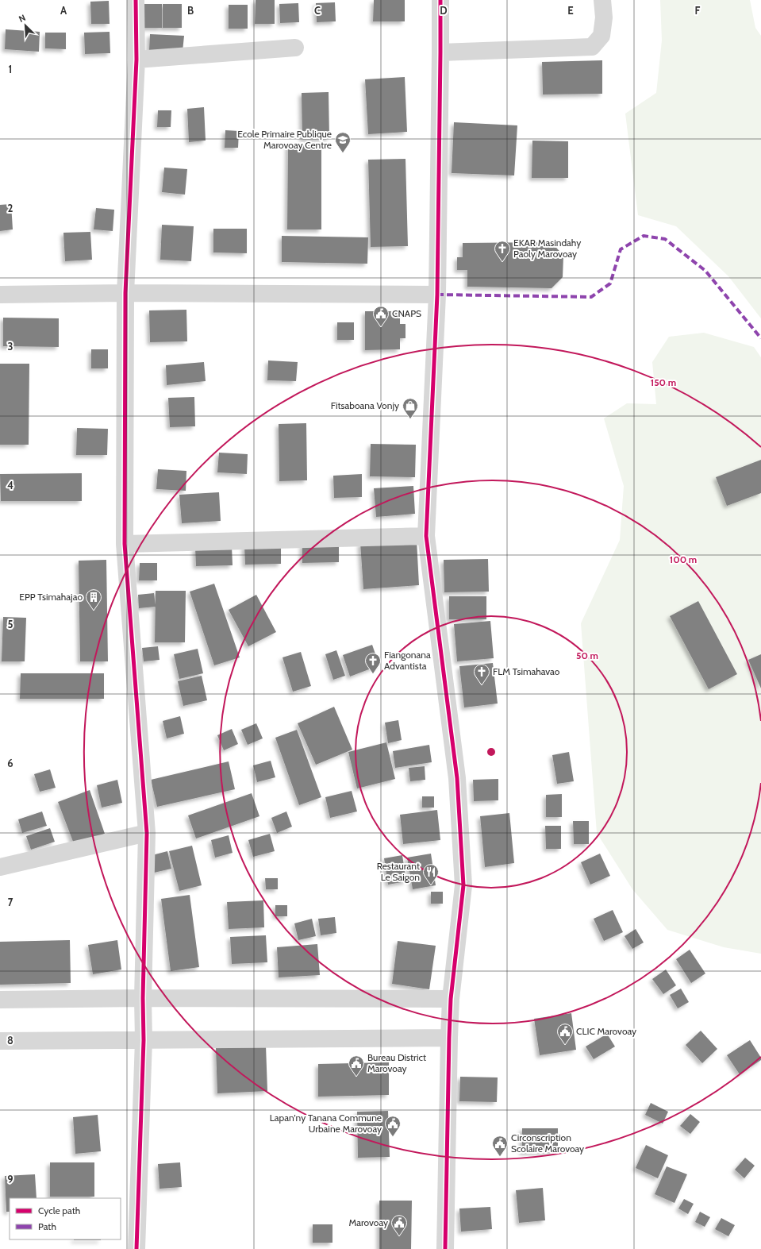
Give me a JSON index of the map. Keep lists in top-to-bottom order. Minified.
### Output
{"places":{"school or university":["Ecole Primaire Publique Marovoay Centre"],"church":["EKAR Masindahy Paoly Marovoay","Fiangonana Advantista","FLM Tsimahavao"],"public building":["CNAPS","CLIC Marovoay","Bureau District Marovoay","Lapan'ny Tanana Commune Urbaine Marovoay","Circonscription Scolaire Marovoay","Marovoay"],"shop":["Fitsaboana Vonjy"],"building":["EPP Tsimahajao"],"restaurant":["Restaurant Le Saigon"]},"legend":["Cycle path","Path"],"north":"top left","grid":{"columns":["A","B","C","D","E","F"],"rows":["1","2","3","4","5","6","7","8","9"]},"rings":["150 m","100 m","50 m"]}
